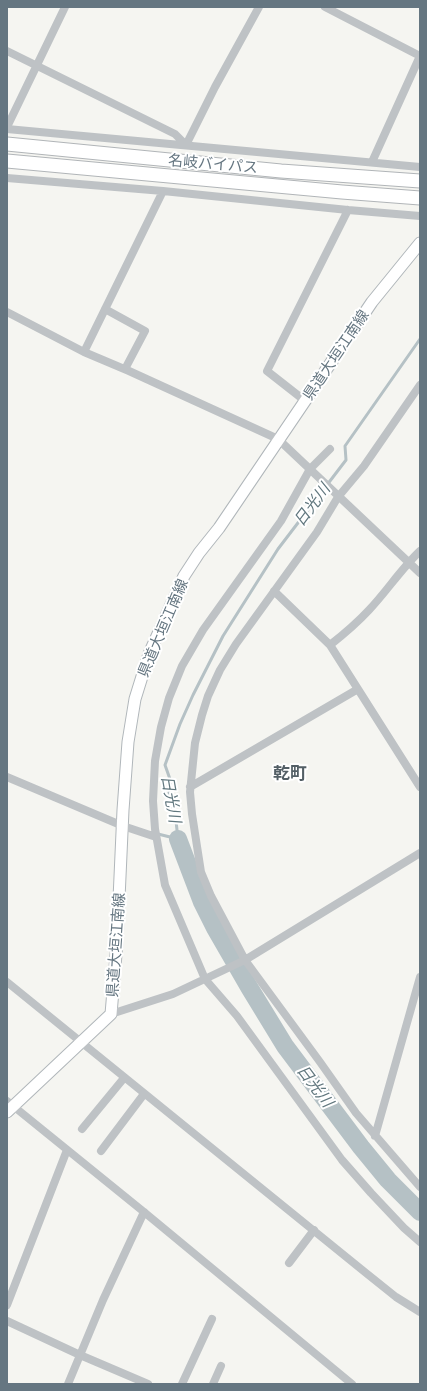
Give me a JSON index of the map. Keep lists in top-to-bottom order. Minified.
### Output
{"streets":{"highway":["名岐バイパス"],"main road":["県道大垣江南線"]},"districts":["乾町"],"water":["日光川"]}
